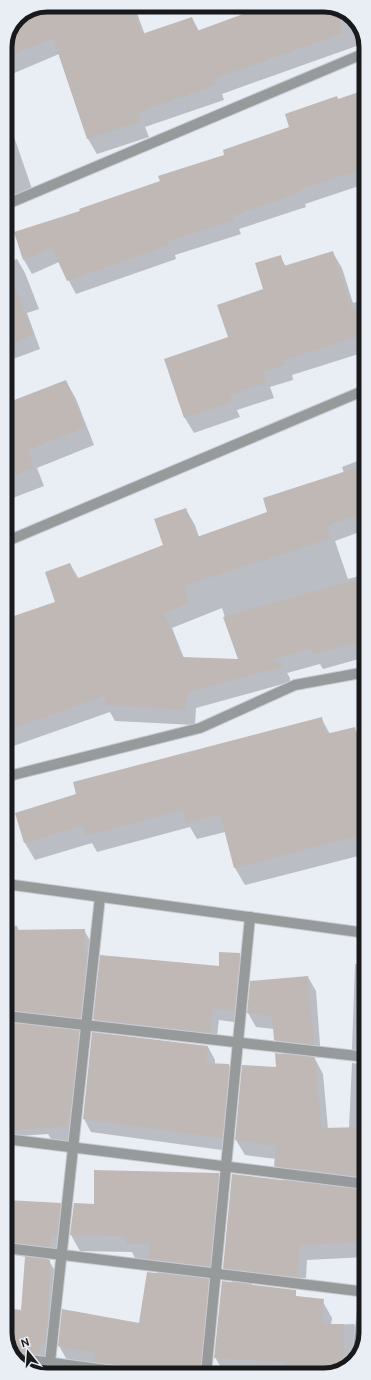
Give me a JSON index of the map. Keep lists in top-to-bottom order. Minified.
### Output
{"north":"top"}
